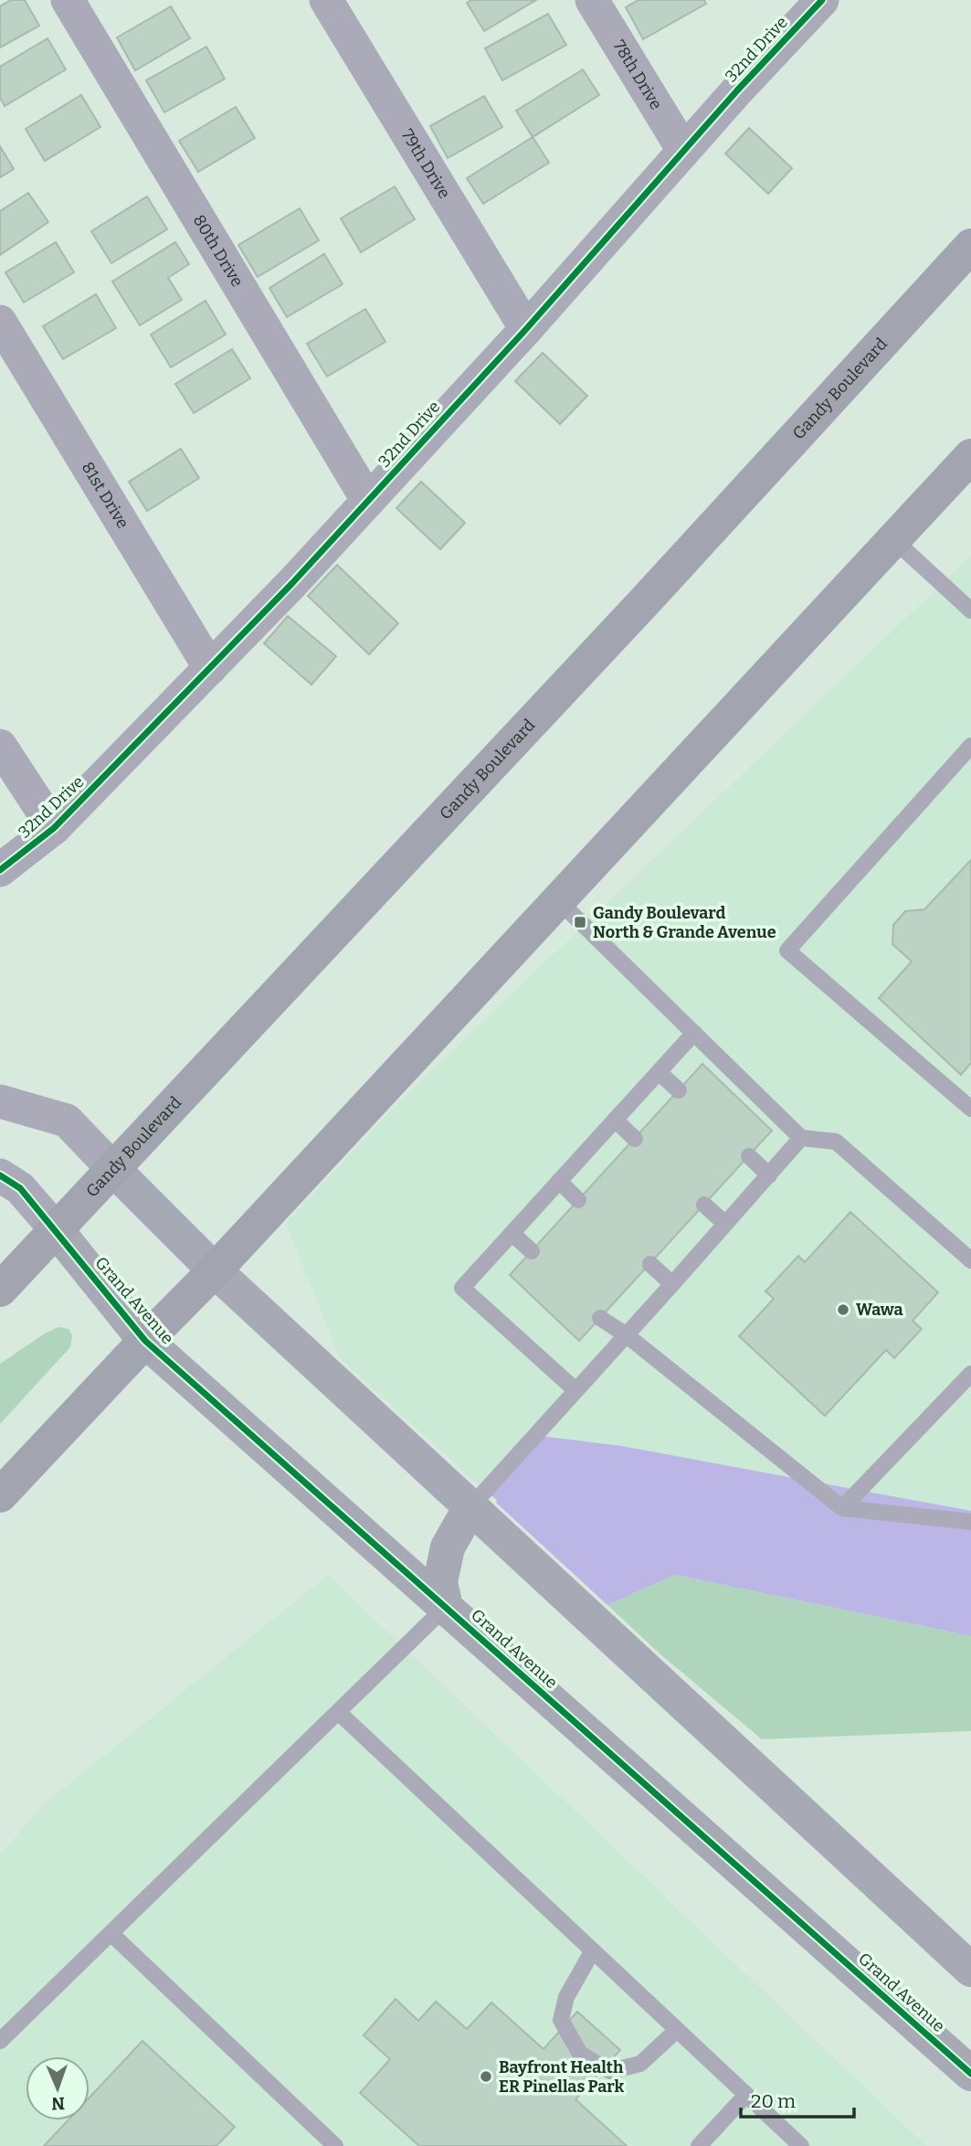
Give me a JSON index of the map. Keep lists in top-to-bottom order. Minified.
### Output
{"streets":{"highway":["Gandy Boulevard"],"street":["32nd Drive","78th Drive","79th Drive","80th Drive","81st Drive","Grand Avenue"]},"crossings":[["32nd Drive","78th Drive"],["32nd Drive","79th Drive"],["32nd Drive","80th Drive"],["32nd Drive","81st Drive"],["Gandy Boulevard","Grand Avenue"]],"places":{"transit":["Gandy Boulevard North & Grande Avenue"],"other":["Wawa","Bayfront Health ER Pinellas Park"]},"scale_bar":"20 m","north":"bottom"}
